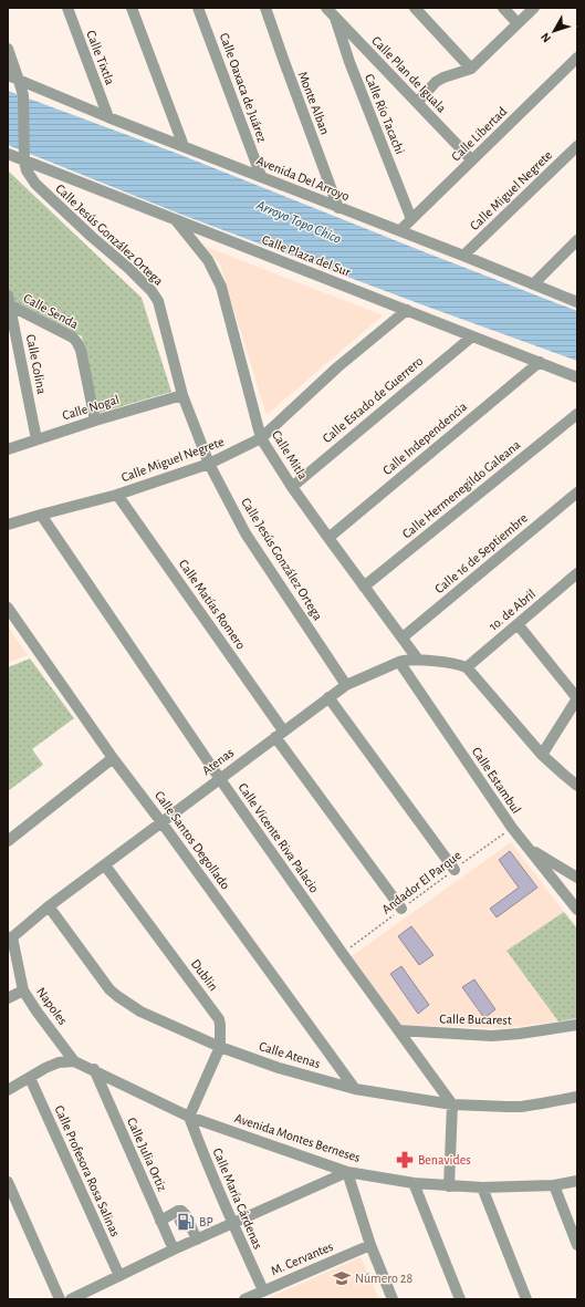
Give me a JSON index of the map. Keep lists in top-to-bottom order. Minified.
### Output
{"streets":{"street":["Calle Tixtla","Calle Plan de Iguala","Calle Oaxaca de Juárez","Monte Alban","Calle Río Tacachi","Calle Libertad","Avenida Del Arroyo","Calle Miguel Negrete","Calle Jesús González Ortega","Calle Plaza del Sur","Calle Senda","Calle Colina","Calle Estado de Guerrero","Calle Nogal","Calle Independencia","Calle Mitla","Calle Hermenegildo Galeana","Calle 16 de Septiembre","Calle Matías Romero","1o. de Abril","Atenas","Calle Estambul","Calle Vicente Riva Palacio","Calle Santos Degollado","Dublin","Napoles","Calle Bucarest","Calle Atenas","Avenida Montes Berneses","Calle Julia Ortiz","Calle Profesora Rosa Salinas","Calle María Cárdenas","M. Cervantes"],"path":["Andador El Parque"]},"crossings":[["Calle Tixtla","Avenida Del Arroyo"],["Calle Plan de Iguala","Calle Río Tacachi"],["Calle Plan de Iguala","Calle Libertad"],["Calle Oaxaca de Juárez","Avenida Del Arroyo"],["Monte Alban","Avenida Del Arroyo"],["Calle Río Tacachi","Calle Libertad"],["Calle Libertad","Avenida Del Arroyo"],["Avenida Del Arroyo","Calle Miguel Negrete"],["Calle Miguel Negrete","Calle Jesús González Ortega"],["Calle Miguel Negrete","Calle Plaza del Sur"],["Calle Miguel Negrete","Calle Mitla"],["Calle Miguel Negrete","Calle Matías Romero"],["Calle Miguel Negrete","Calle Vicente Riva Palacio"],["Calle Jesús González Ortega","Calle Plaza del Sur"],["Calle Jesús González Ortega","Calle Nogal"],["Calle Jesús González Ortega","Atenas"],["Calle Plaza del Sur","Calle Estado de Guerrero"],["Calle Plaza del Sur","Calle Independencia"],["Calle Plaza del Sur","Calle Mitla"],["Calle Senda","Calle Colina"],["Calle Senda","Calle Nogal"],["Calle Colina","Calle Nogal"],["Calle Estado de Guerrero","Calle Mitla"],["Calle Independencia","Calle Mitla"],["Calle Mitla","Calle Hermenegildo Galeana"],["Calle Mitla","Calle 16 de Septiembre"],["Calle Mitla","Atenas"],["Calle Matías Romero","Atenas"],["Calle Matías Romero","Andador El Parque"],["1o. de Abril","Atenas"],["Atenas","Calle Estambul"],["Atenas","Calle Vicente Riva Palacio"],["Atenas","Calle Santos Degollado"],["Atenas","Dublin"],["Atenas","Napoles"],["Atenas","Calle Atenas"],["Calle Estambul","Andador El Parque"],["Calle Vicente Riva Palacio","Andador El Parque"],["Calle Vicente Riva Palacio","Calle Bucarest"],["Calle Vicente Riva Palacio","Calle Atenas"],["Calle Santos Degollado","Calle Atenas"],["Dublin","Calle Atenas"],["Dublin","Avenida Montes Berneses"],["Dublin","Calle María Cárdenas"],["Napoles","Avenida Montes Berneses"],["Avenida Montes Berneses","Calle Julia Ortiz"],["Avenida Montes Berneses","Calle María Cárdenas"],["Calle María Cárdenas","M. Cervantes"]],"water":["Arroyo Topo Chico"],"places":{"pharmacy":["Benavides"],"fuel station":["BP"],"school or university":["Número 28"]},"north":"bottom left"}
